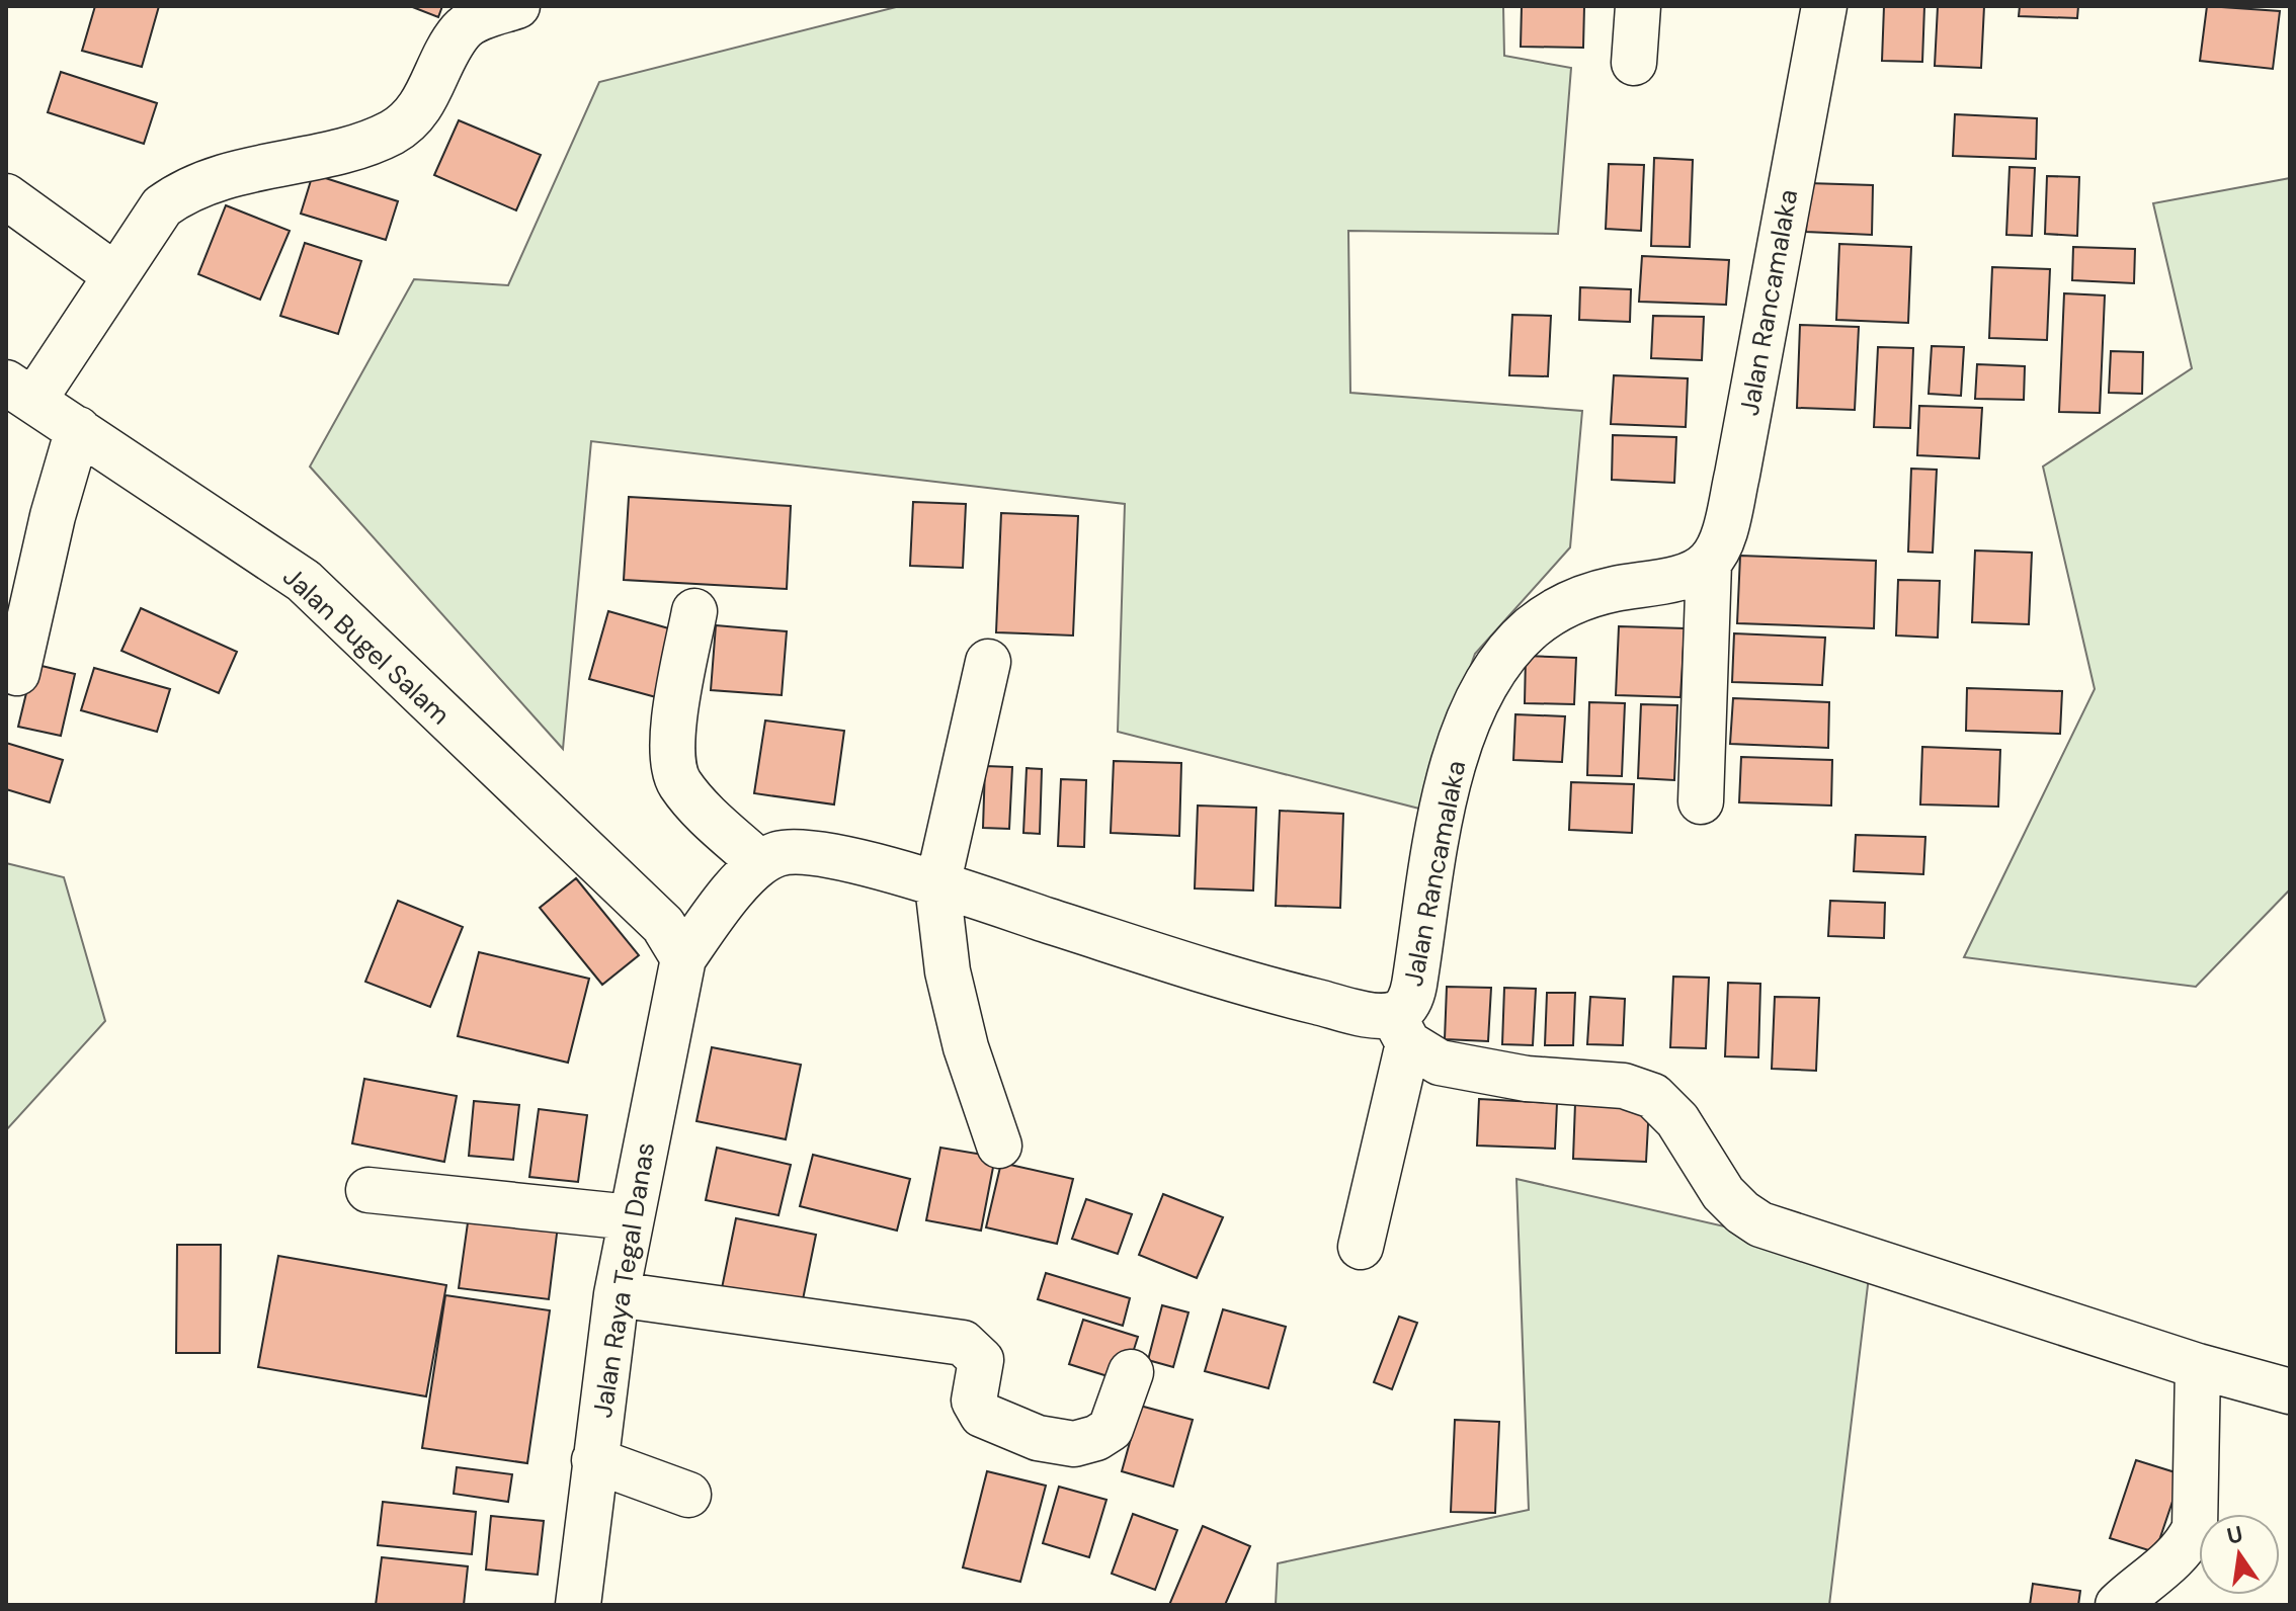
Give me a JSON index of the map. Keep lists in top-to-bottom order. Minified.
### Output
{"streets":{"street":["Jalan Rancamalaka","Jalan Bugel Salam","Jalan Raya Tegal Danas"]},"crossings":[["Jalan Bugel Salam","Jalan Raya Tegal Danas"]],"north":"top"}
